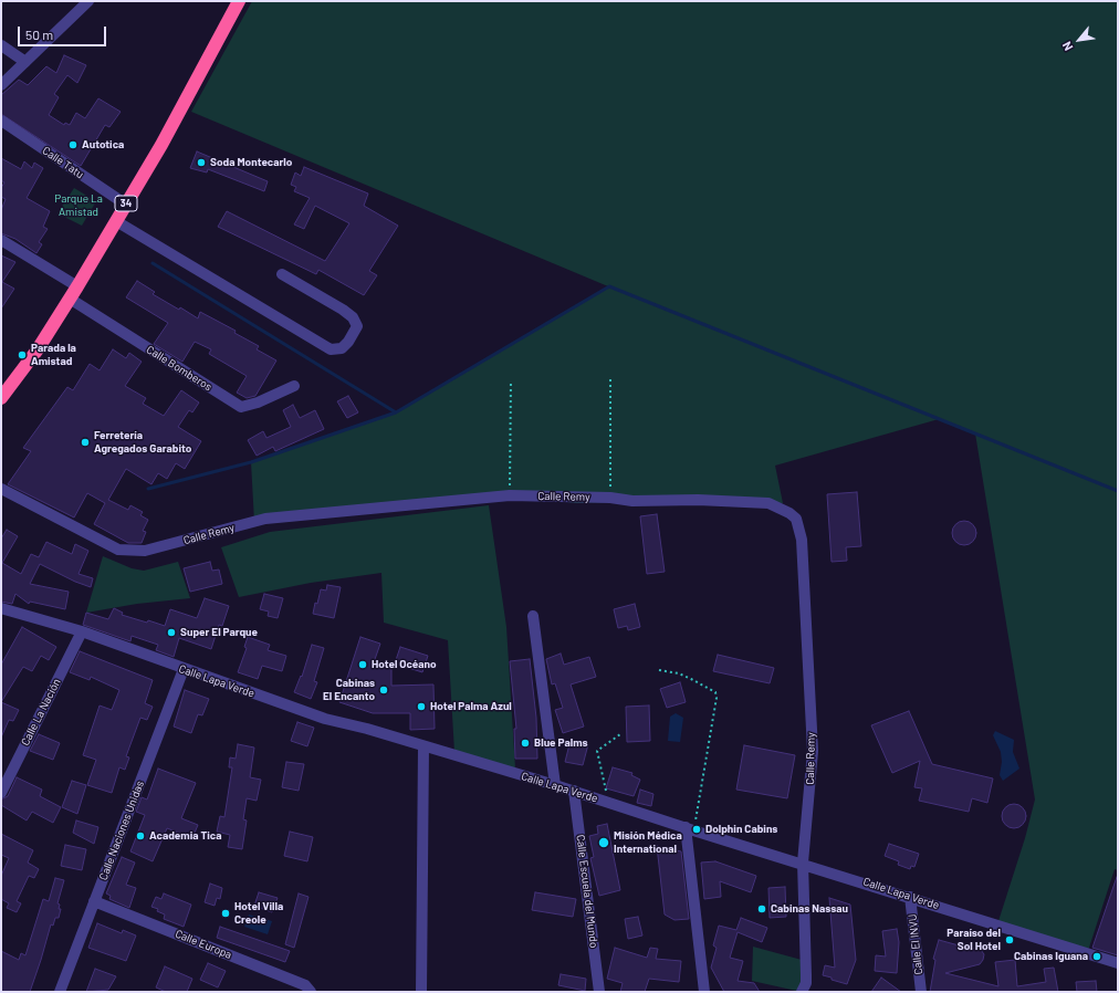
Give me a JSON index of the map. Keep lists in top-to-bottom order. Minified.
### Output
{"streets":{"highway":["34"],"street":["Calle Tatu","Calle Bomberos","Calle Remy","Calle Lapa Verde","Calle La Nación","Calle Naciones Unidas","Calle Escuela del Mundo","Calle Europa","Calle El INVU"]},"crossings":[["Calle Tatu","34"],["34","Calle Bomberos"],["Calle Remy","Calle Lapa Verde"],["Calle Lapa Verde","Calle La Nación"],["Calle Lapa Verde","Calle Naciones Unidas"],["Calle Lapa Verde","Calle Escuela del Mundo"],["Calle Lapa Verde","Calle El INVU"],["Calle Naciones Unidas","Calle Europa"]],"parks":["Parque La Amistad"],"places":["Autotica","Soda Montecarlo","Parada la Amistad","Ferretería Agregados Garabito","Super El Parque","Hotel Océano","Cabinas El Encanto","Hotel Palma Azul","Blue Palms","Dolphin Cabins","Academia Tica","Misión Médica International","Cabinas Nassau","Hotel Villa Creole","Paraíso del Sol Hotel","Cabinas Iguana"],"scale_bar":"50 m","north":"bottom left"}
